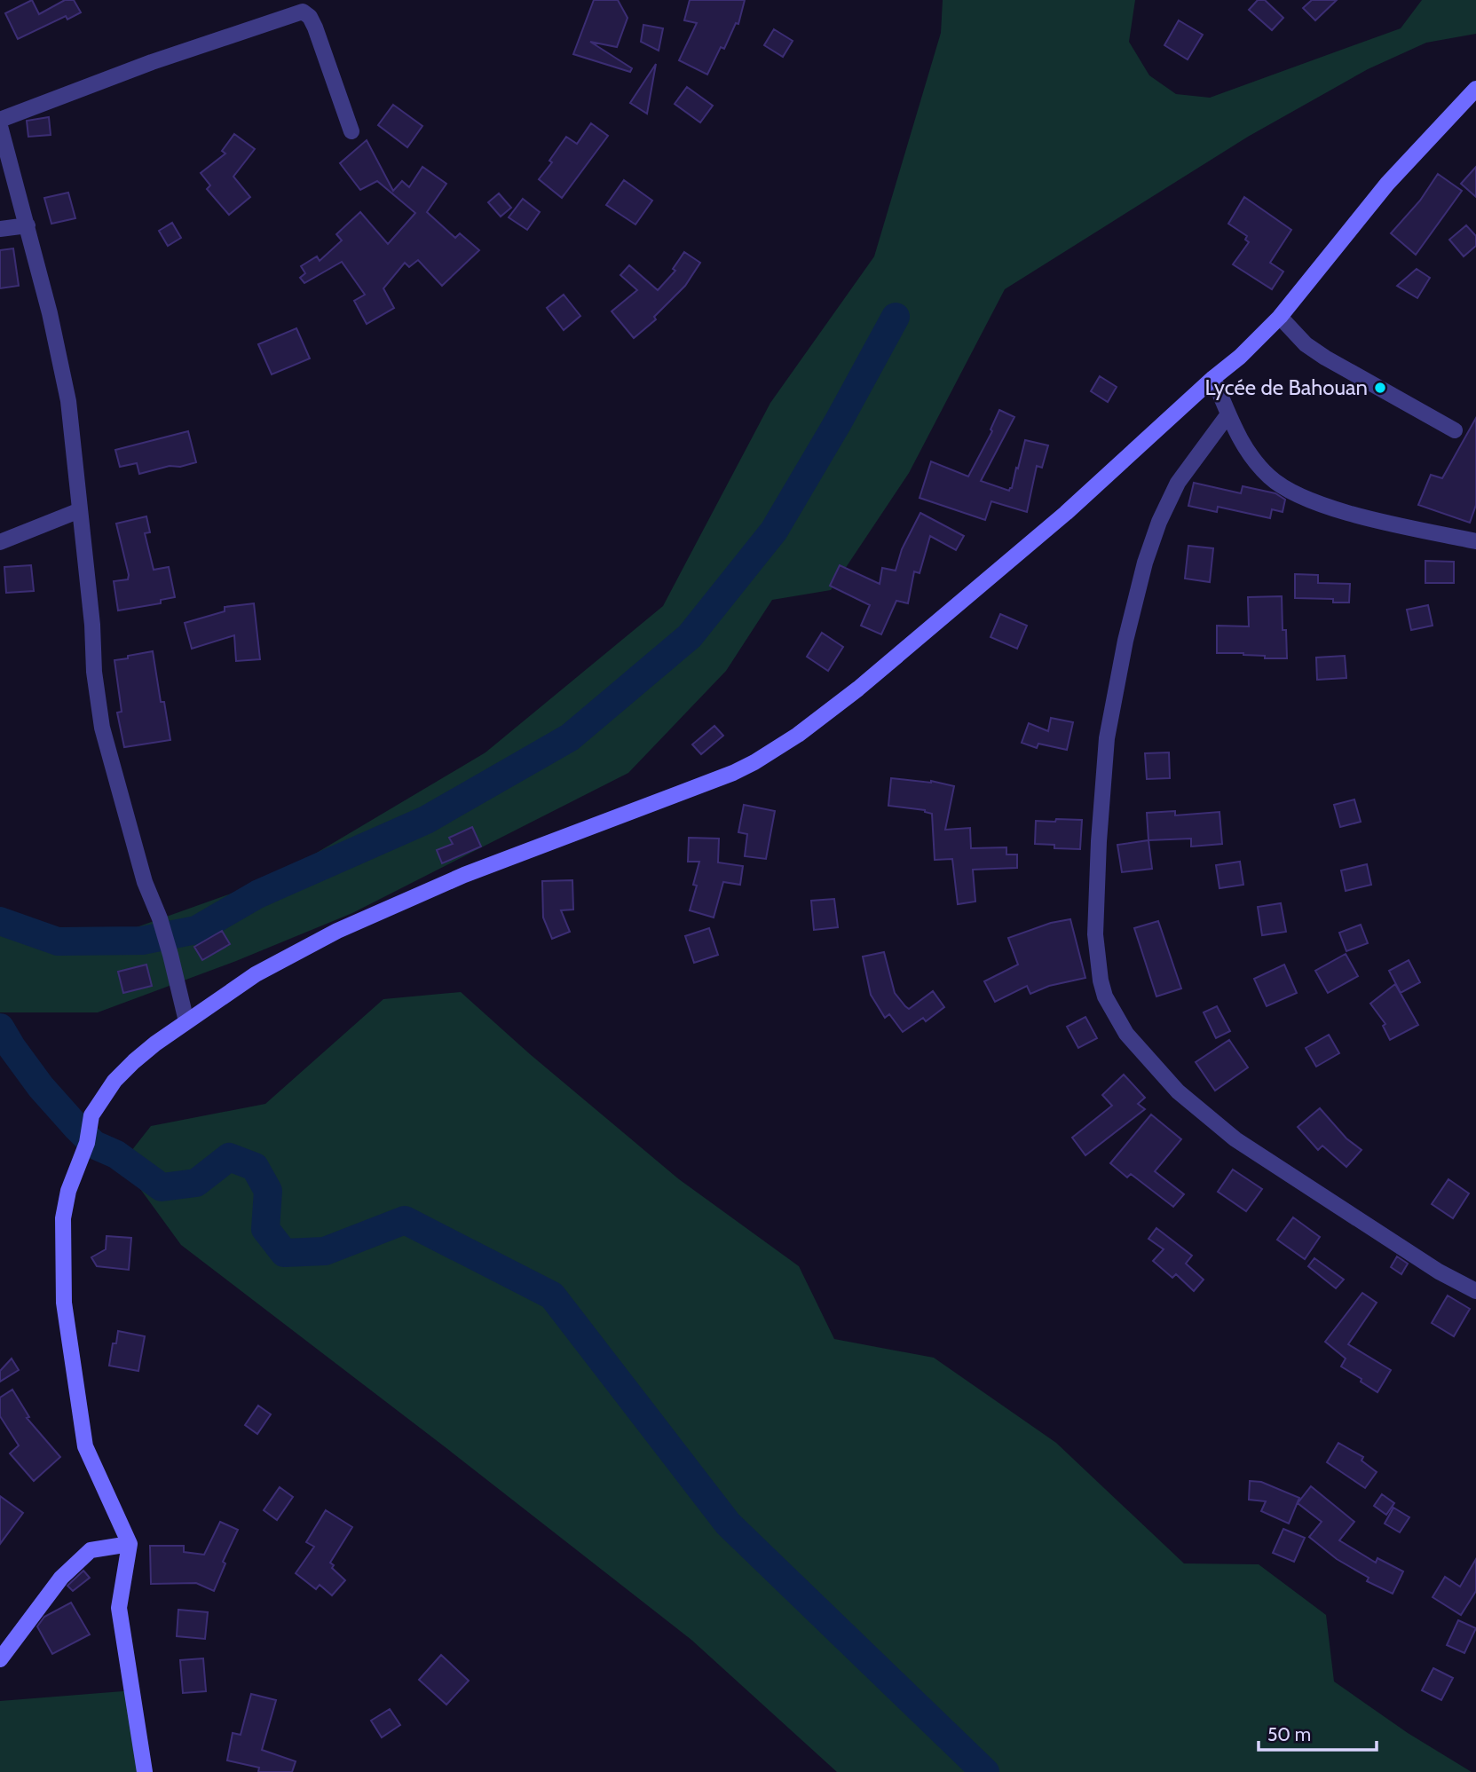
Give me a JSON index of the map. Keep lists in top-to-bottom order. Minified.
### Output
{"places":["Lycée de Bahouan"],"scale_bar":"50 m"}
